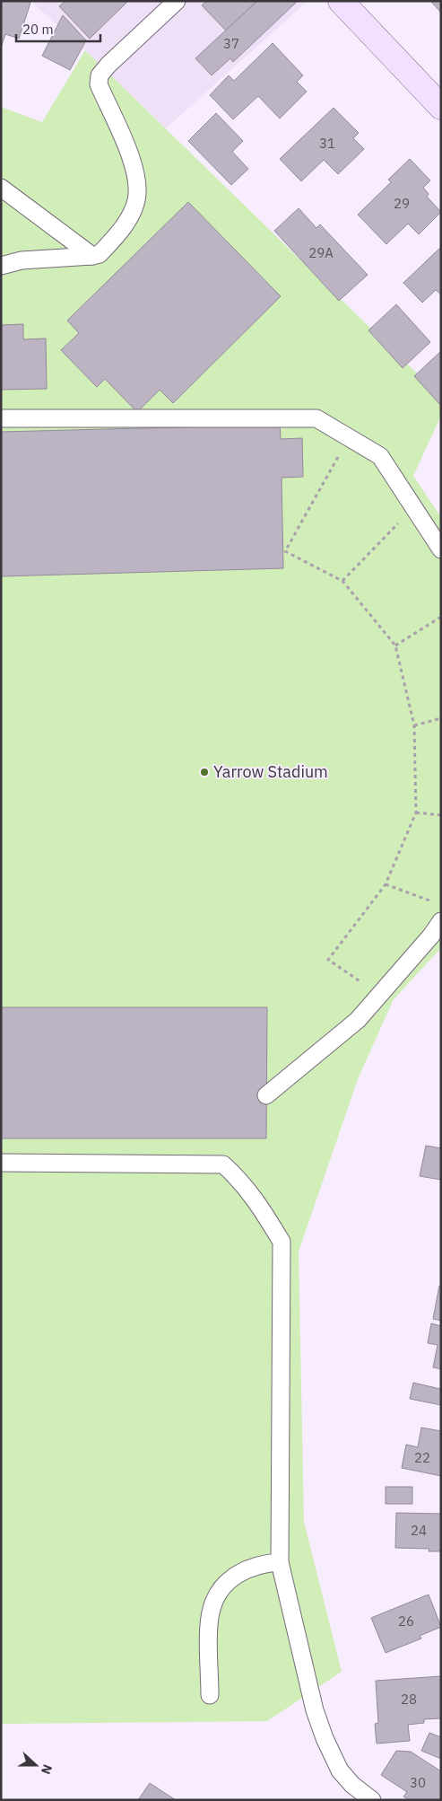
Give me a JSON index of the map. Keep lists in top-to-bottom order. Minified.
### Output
{"places":["Yarrow Stadium"],"house_numbers":["37","31","29","29A","22","24","26","28","30"],"scale_bar":"20 m","north":"right"}
